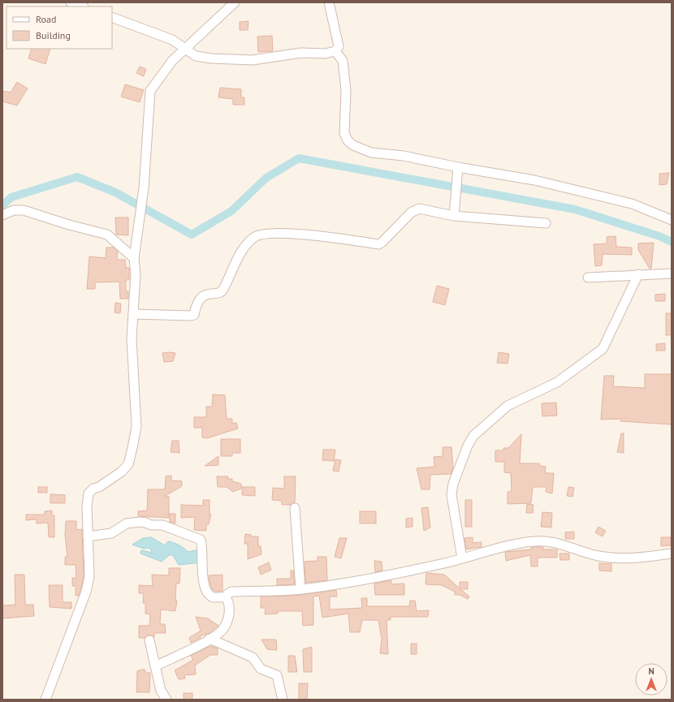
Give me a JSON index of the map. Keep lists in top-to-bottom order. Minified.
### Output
{"legend":["Road","Building"],"north":"top"}
